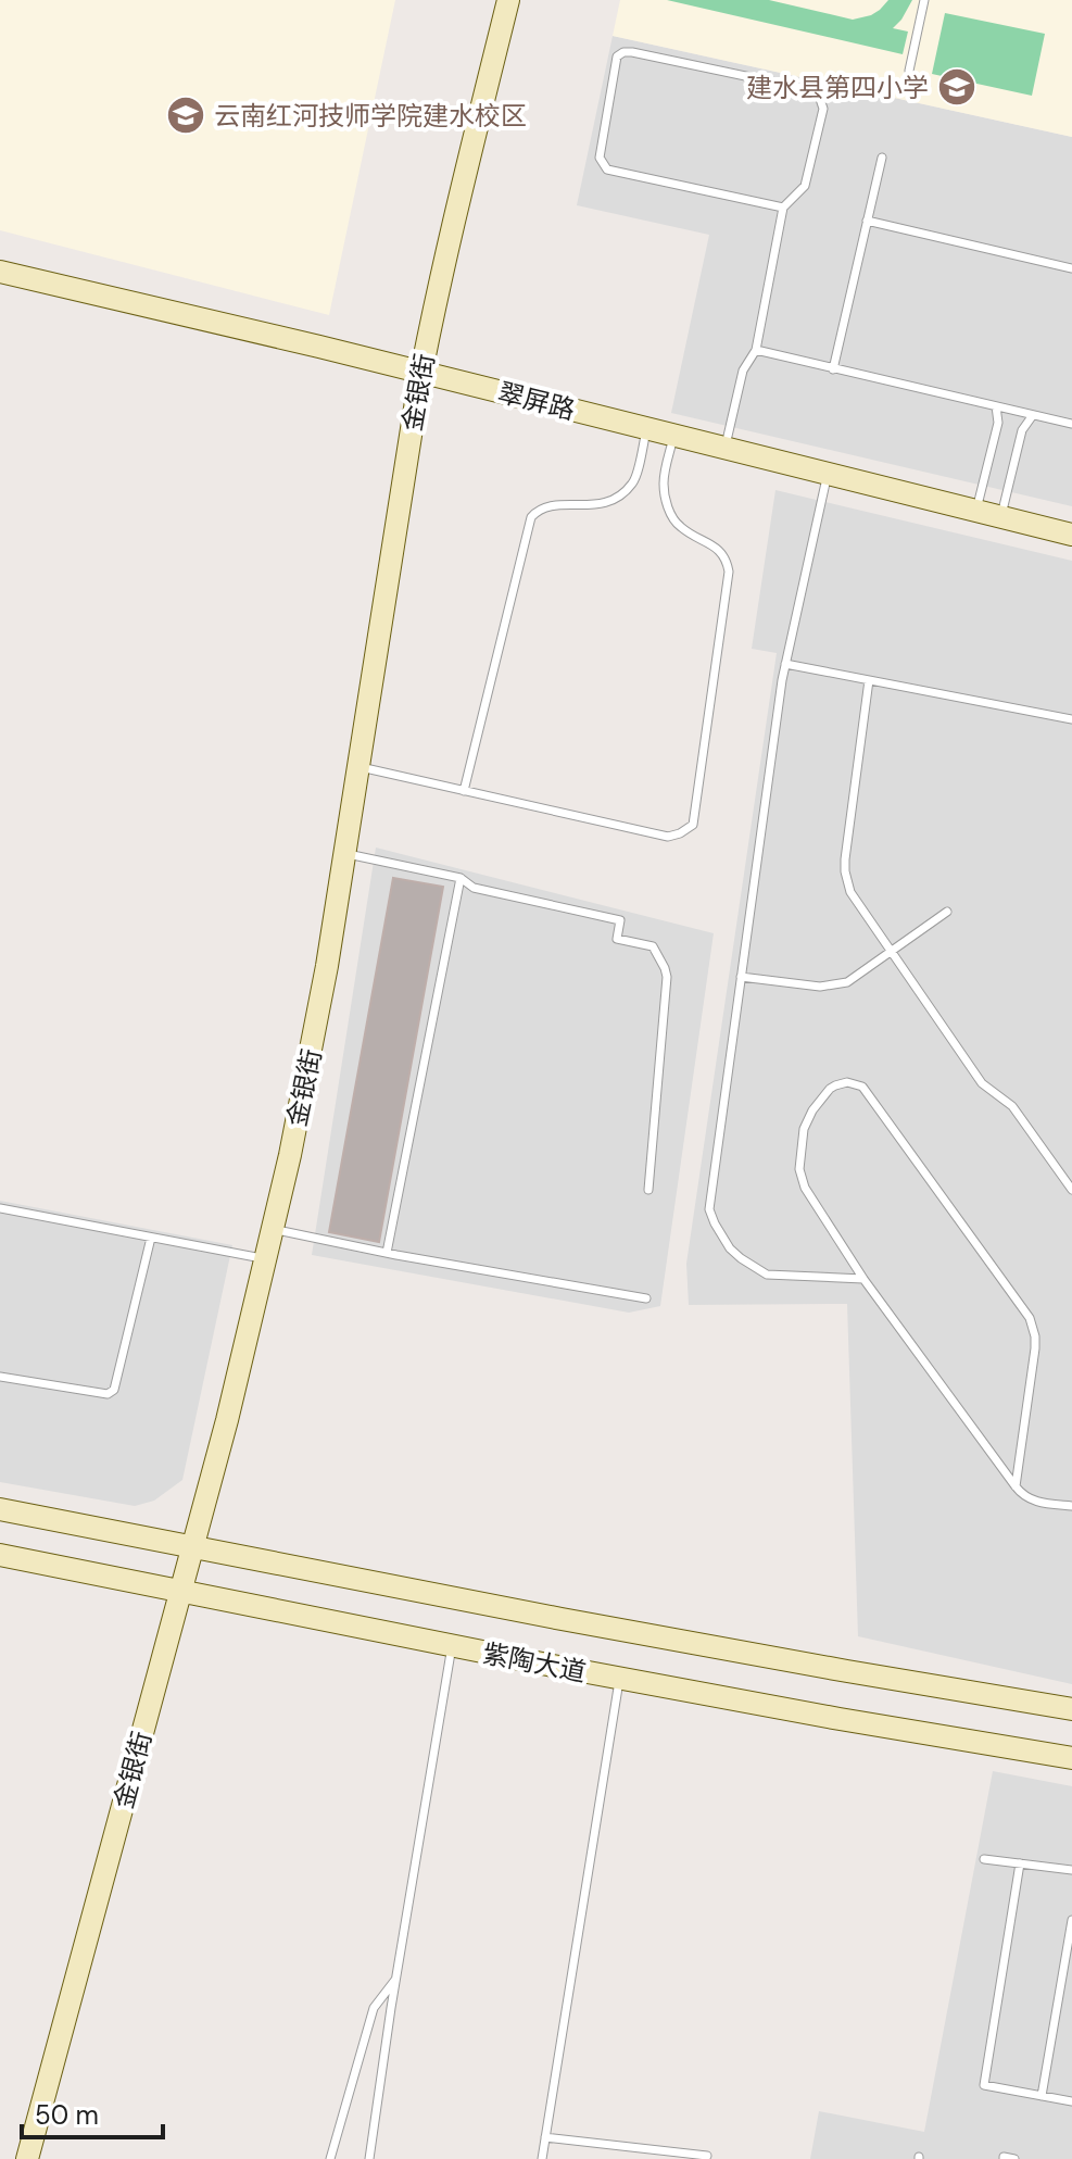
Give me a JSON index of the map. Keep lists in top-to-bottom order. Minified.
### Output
{"streets":{"street":["金银街","翠屏路","紫陶大道"]},"crossings":[["金银街","翠屏路"],["金银街","紫陶大道"]],"places":{"school or university":["建水县第四小学","云南红河技师学院建水校区"]},"scale_bar":"50 m"}
